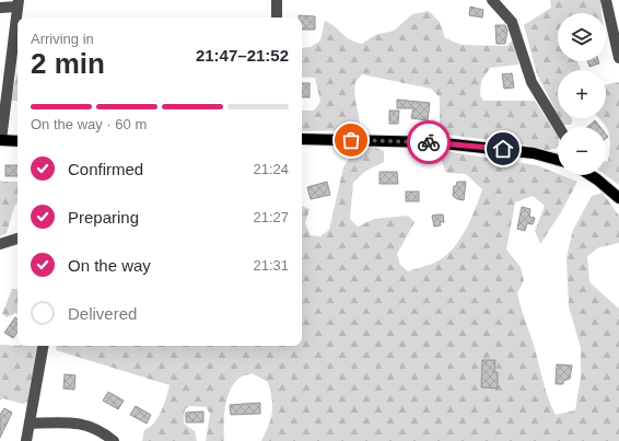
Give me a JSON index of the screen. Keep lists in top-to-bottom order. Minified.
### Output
{"page":{"map_buttons":["+","−"],"heading":["2 min","Arriving in","21:47–21:52"],"bar":"On the way · 60 m","list":[["Confirmed","21:24"],["Preparing","21:27"],["On the way","21:31"],"Delivered"]}}
